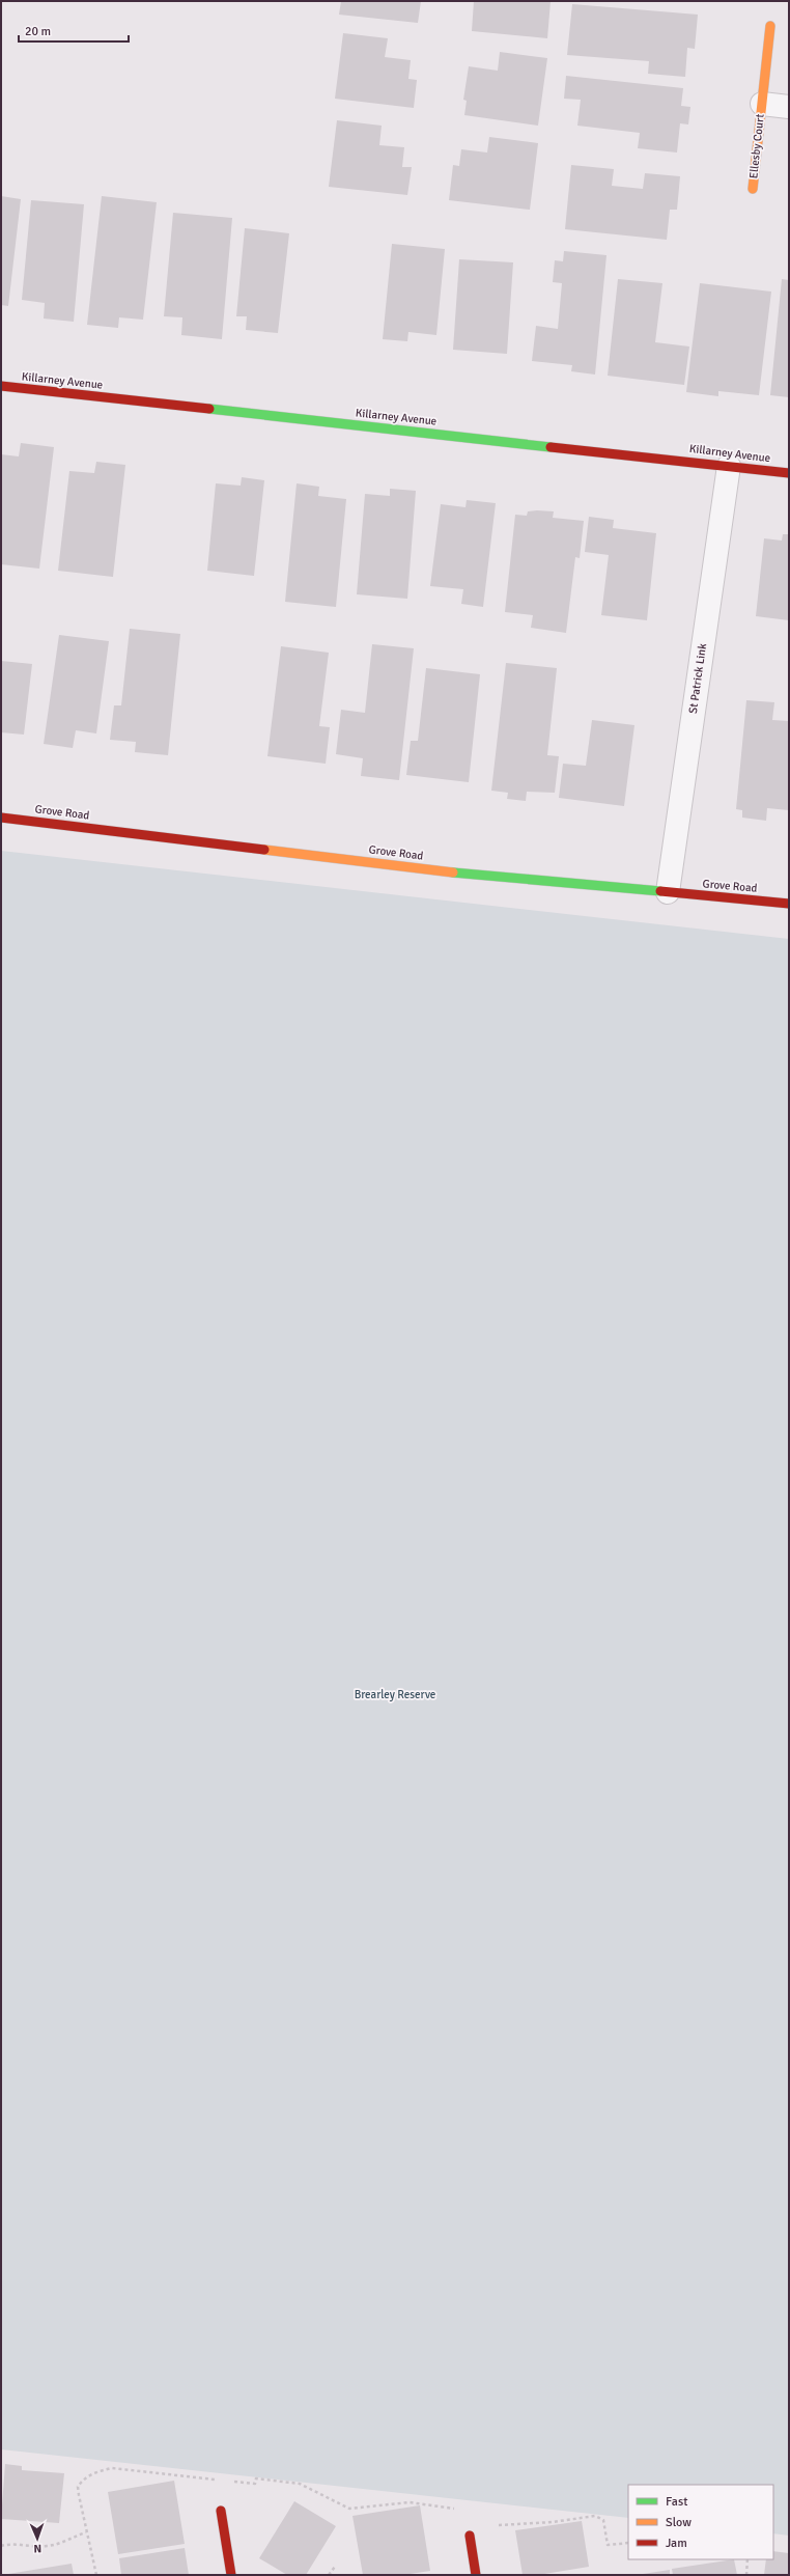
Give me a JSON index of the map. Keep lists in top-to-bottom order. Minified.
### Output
{"streets":{"street":["Ellesby Court","Killarney Avenue","St Patrick Link","Grove Road"]},"crossings":[["Killarney Avenue","St Patrick Link"],["St Patrick Link","Grove Road"]],"parks":["Brearley Reserve"],"legend":["Fast","Slow","Jam"],"scale_bar":"20 m","north":"bottom"}
